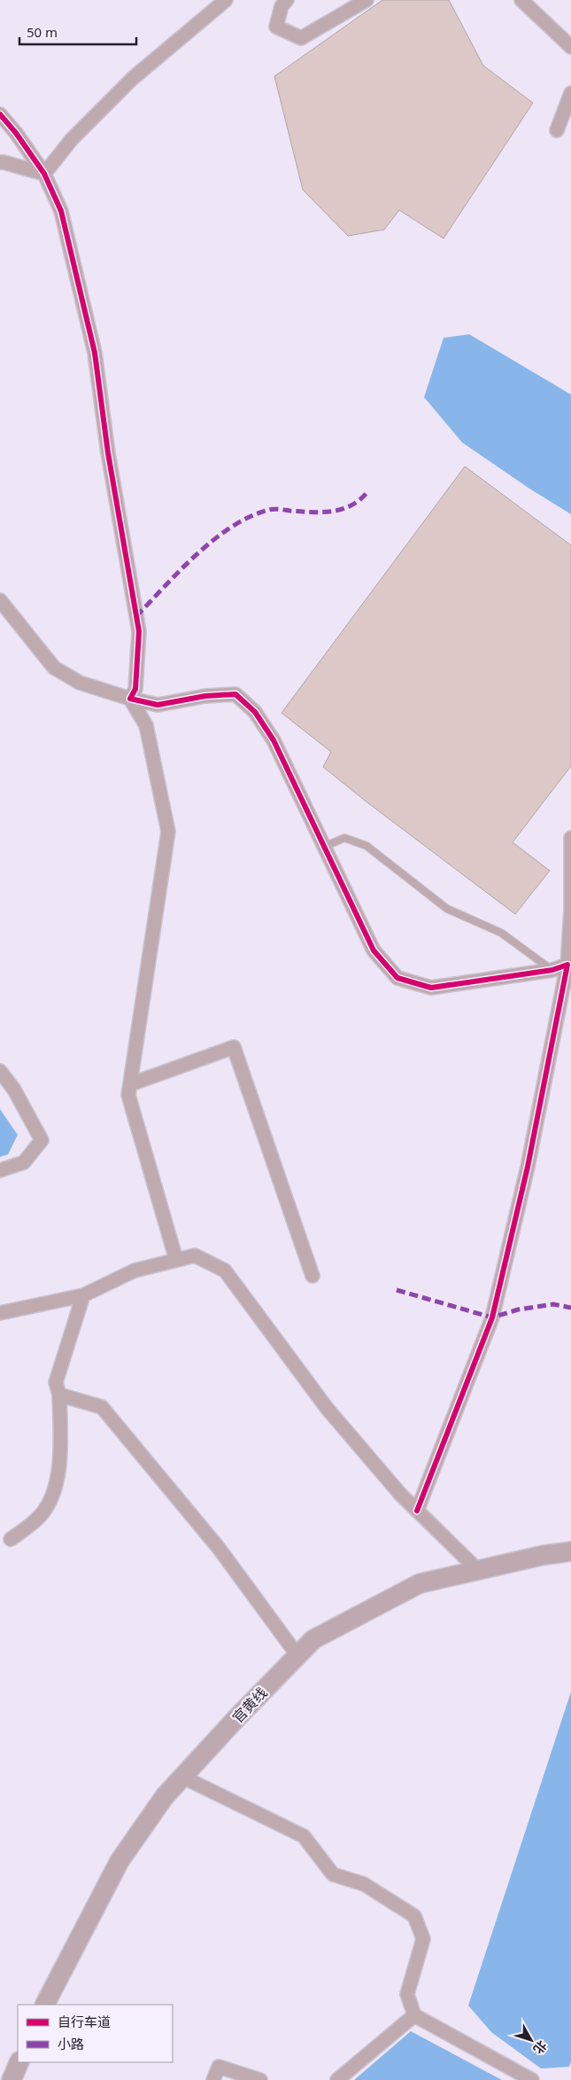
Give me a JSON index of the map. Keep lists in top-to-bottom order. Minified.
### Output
{"streets":{"street":["官黄线"]},"legend":["自行车道","小路"],"scale_bar":"50 m","north":"bottom right"}
